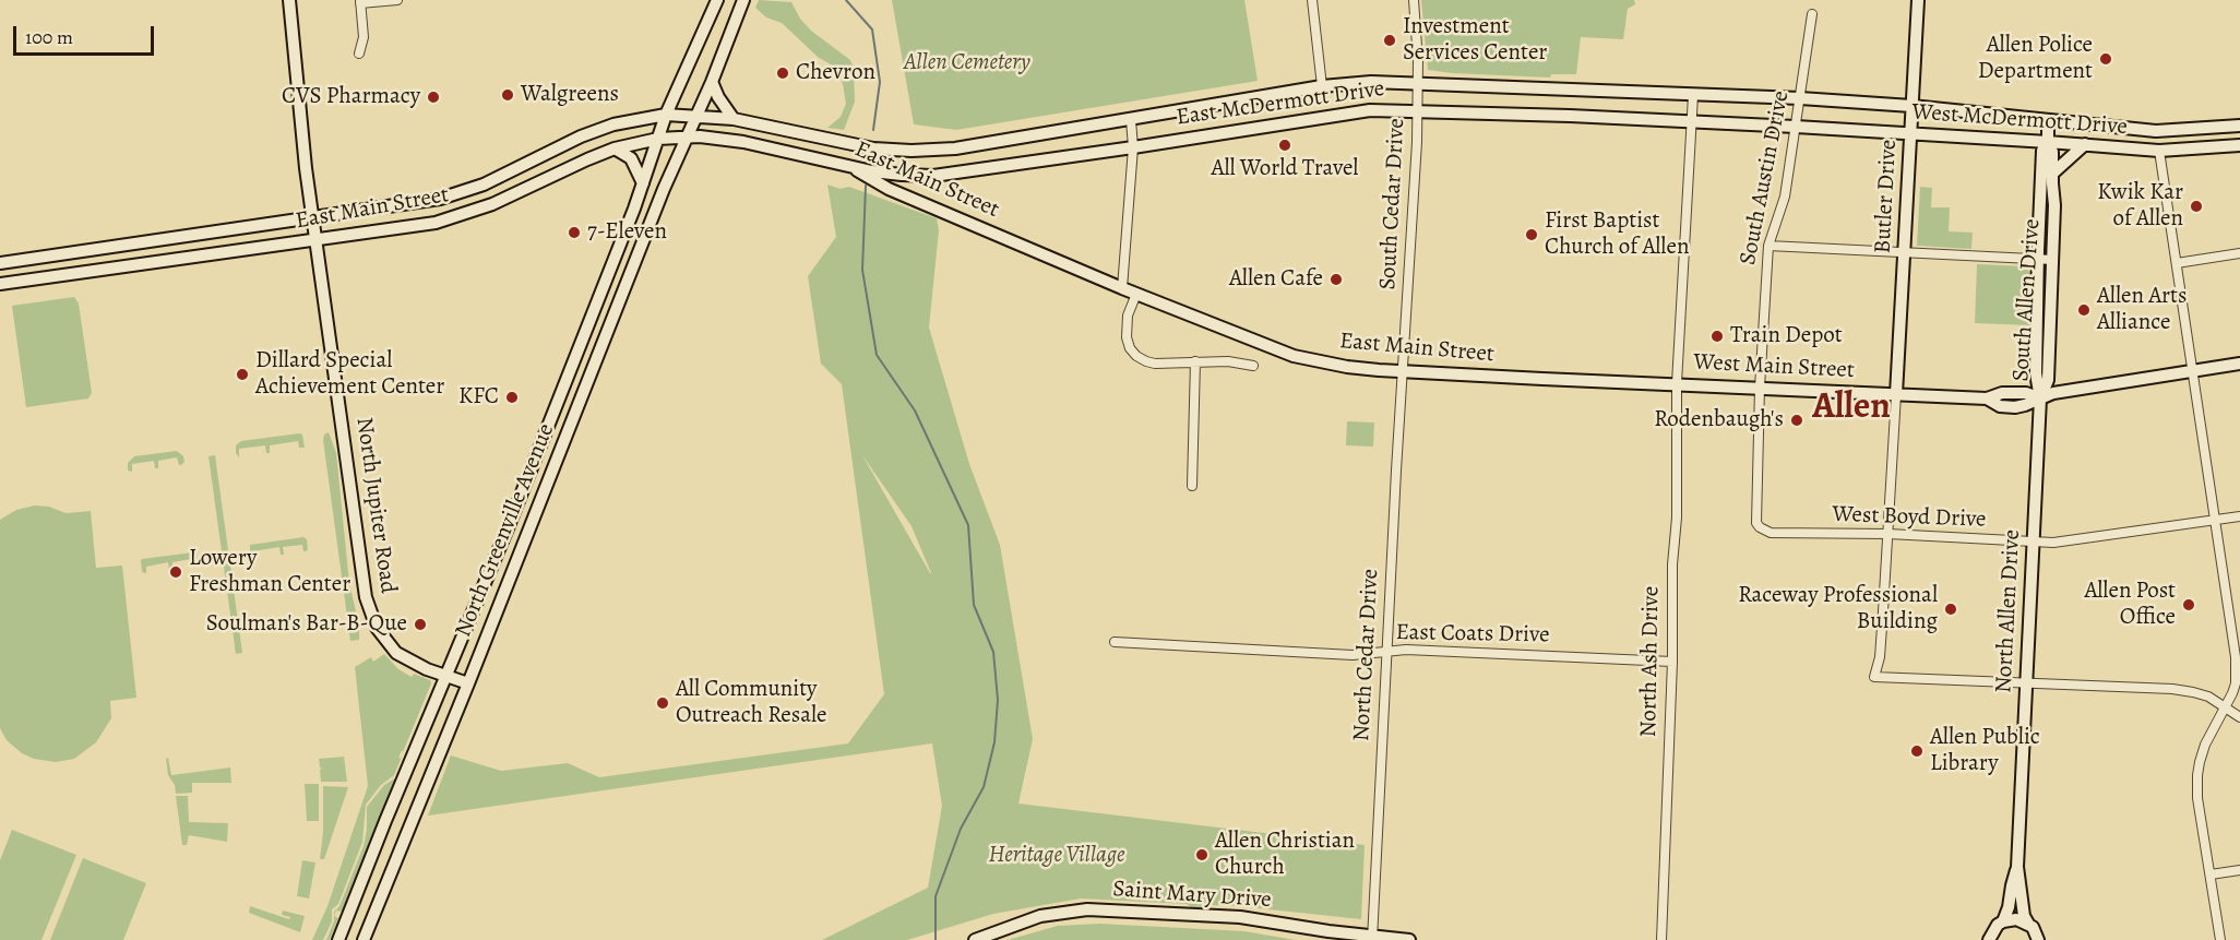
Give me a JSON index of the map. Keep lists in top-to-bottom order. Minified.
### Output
{"streets":{"main road":["East McDermott Drive","West McDermott Drive","East Main Street","Butler Drive","South Allen Drive","West Main Street","North Jupiter Road","North Greenville Avenue","North Allen Drive","Saint Mary Drive"],"street":["South Austin Drive","South Cedar Drive","West Boyd Drive","East Coats Drive","North Cedar Drive","North Ash Drive"]},"crossings":[["East McDermott Drive","West McDermott Drive"],["East McDermott Drive","South Austin Drive"],["East McDermott Drive","East Main Street"],["East McDermott Drive","South Cedar Drive"],["East McDermott Drive","North Ash Drive"],["West McDermott Drive","South Austin Drive"],["West McDermott Drive","Butler Drive"],["West McDermott Drive","South Allen Drive"],["South Austin Drive","West Main Street"],["South Austin Drive","West Boyd Drive"],["East Main Street","South Cedar Drive"],["East Main Street","West Main Street"],["East Main Street","North Jupiter Road"],["East Main Street","North Greenville Avenue"],["East Main Street","North Cedar Drive"],["East Main Street","North Ash Drive"],["Butler Drive","West Main Street"],["South Cedar Drive","North Cedar Drive"],["South Allen Drive","West Main Street"],["South Allen Drive","North Allen Drive"],["West Main Street","North Allen Drive"],["West Main Street","North Ash Drive"],["North Jupiter Road","North Greenville Avenue"],["West Boyd Drive","North Allen Drive"],["East Coats Drive","North Cedar Drive"],["East Coats Drive","North Ash Drive"],["North Cedar Drive","Saint Mary Drive"]],"districts":["Allen"],"parks":["Allen Cemetery","Heritage Village"],"places":["Investment Services Center","Allen Police Department","Chevron","Walgreens","CVS Pharmacy","All World Travel","Kwik Kar of Allen","7-Eleven","First Baptist Church of Allen","Allen Cafe","Allen Arts Alliance","Train Depot","Dillard Special Achievement Center","KFC","Rodenbaugh's","Lowery Freshman Center","Allen Post Office","Raceway Professional Building","Soulman's Bar-B-Que","All Community Outreach Resale","Allen Public Library","Allen Christian Church"],"scale_bar":"100 m"}
